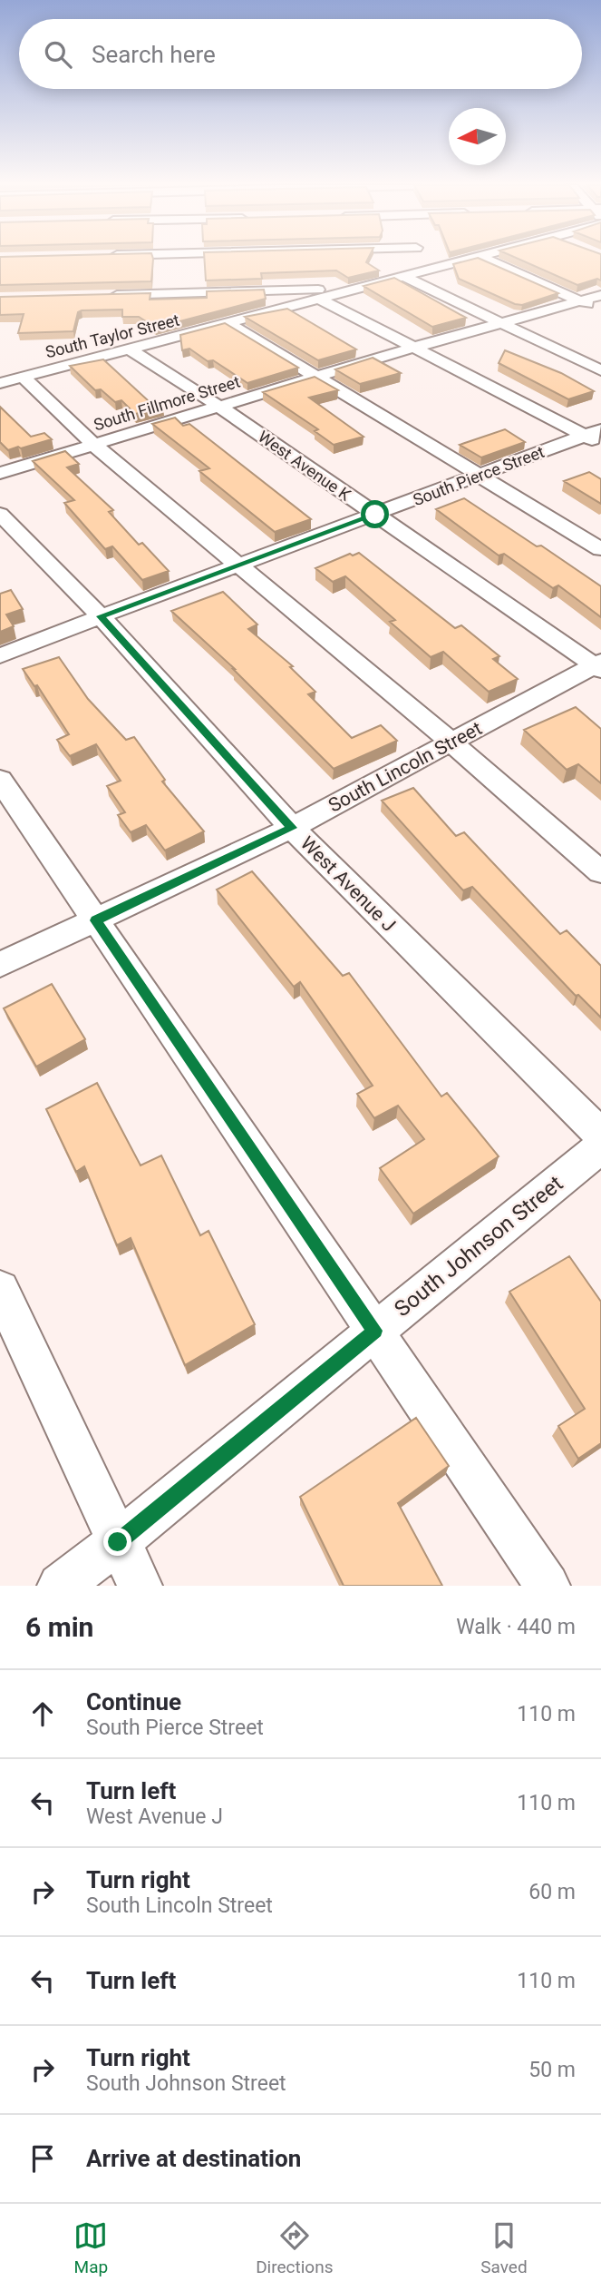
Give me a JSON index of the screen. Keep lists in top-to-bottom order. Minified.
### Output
{"streets":{"street":["South Taylor Street","South Fillmore Street","West Avenue K","South Pierce Street","South Lincoln Street","West Avenue J","South Johnson Street"]},"crossings":[["South Taylor Street","West Avenue K"],["South Fillmore Street","West Avenue K"],["West Avenue K","South Pierce Street"],["West Avenue K","South Lincoln Street"],["South Pierce Street","West Avenue J"],["South Lincoln Street","West Avenue J"]],"north":"left","page":{"search":"Search here","heading":["6 min","Walk · 440 m"],"list":[["Continue","South Pierce Street","110 m"],["Turn left","West Avenue J","110 m"],["Turn right","South Lincoln Street","60 m"],["Turn left","110 m"],["Turn right","South Johnson Street","50 m"],"Arrive at destination"],"nav":["Map","Directions","Saved"]}}
